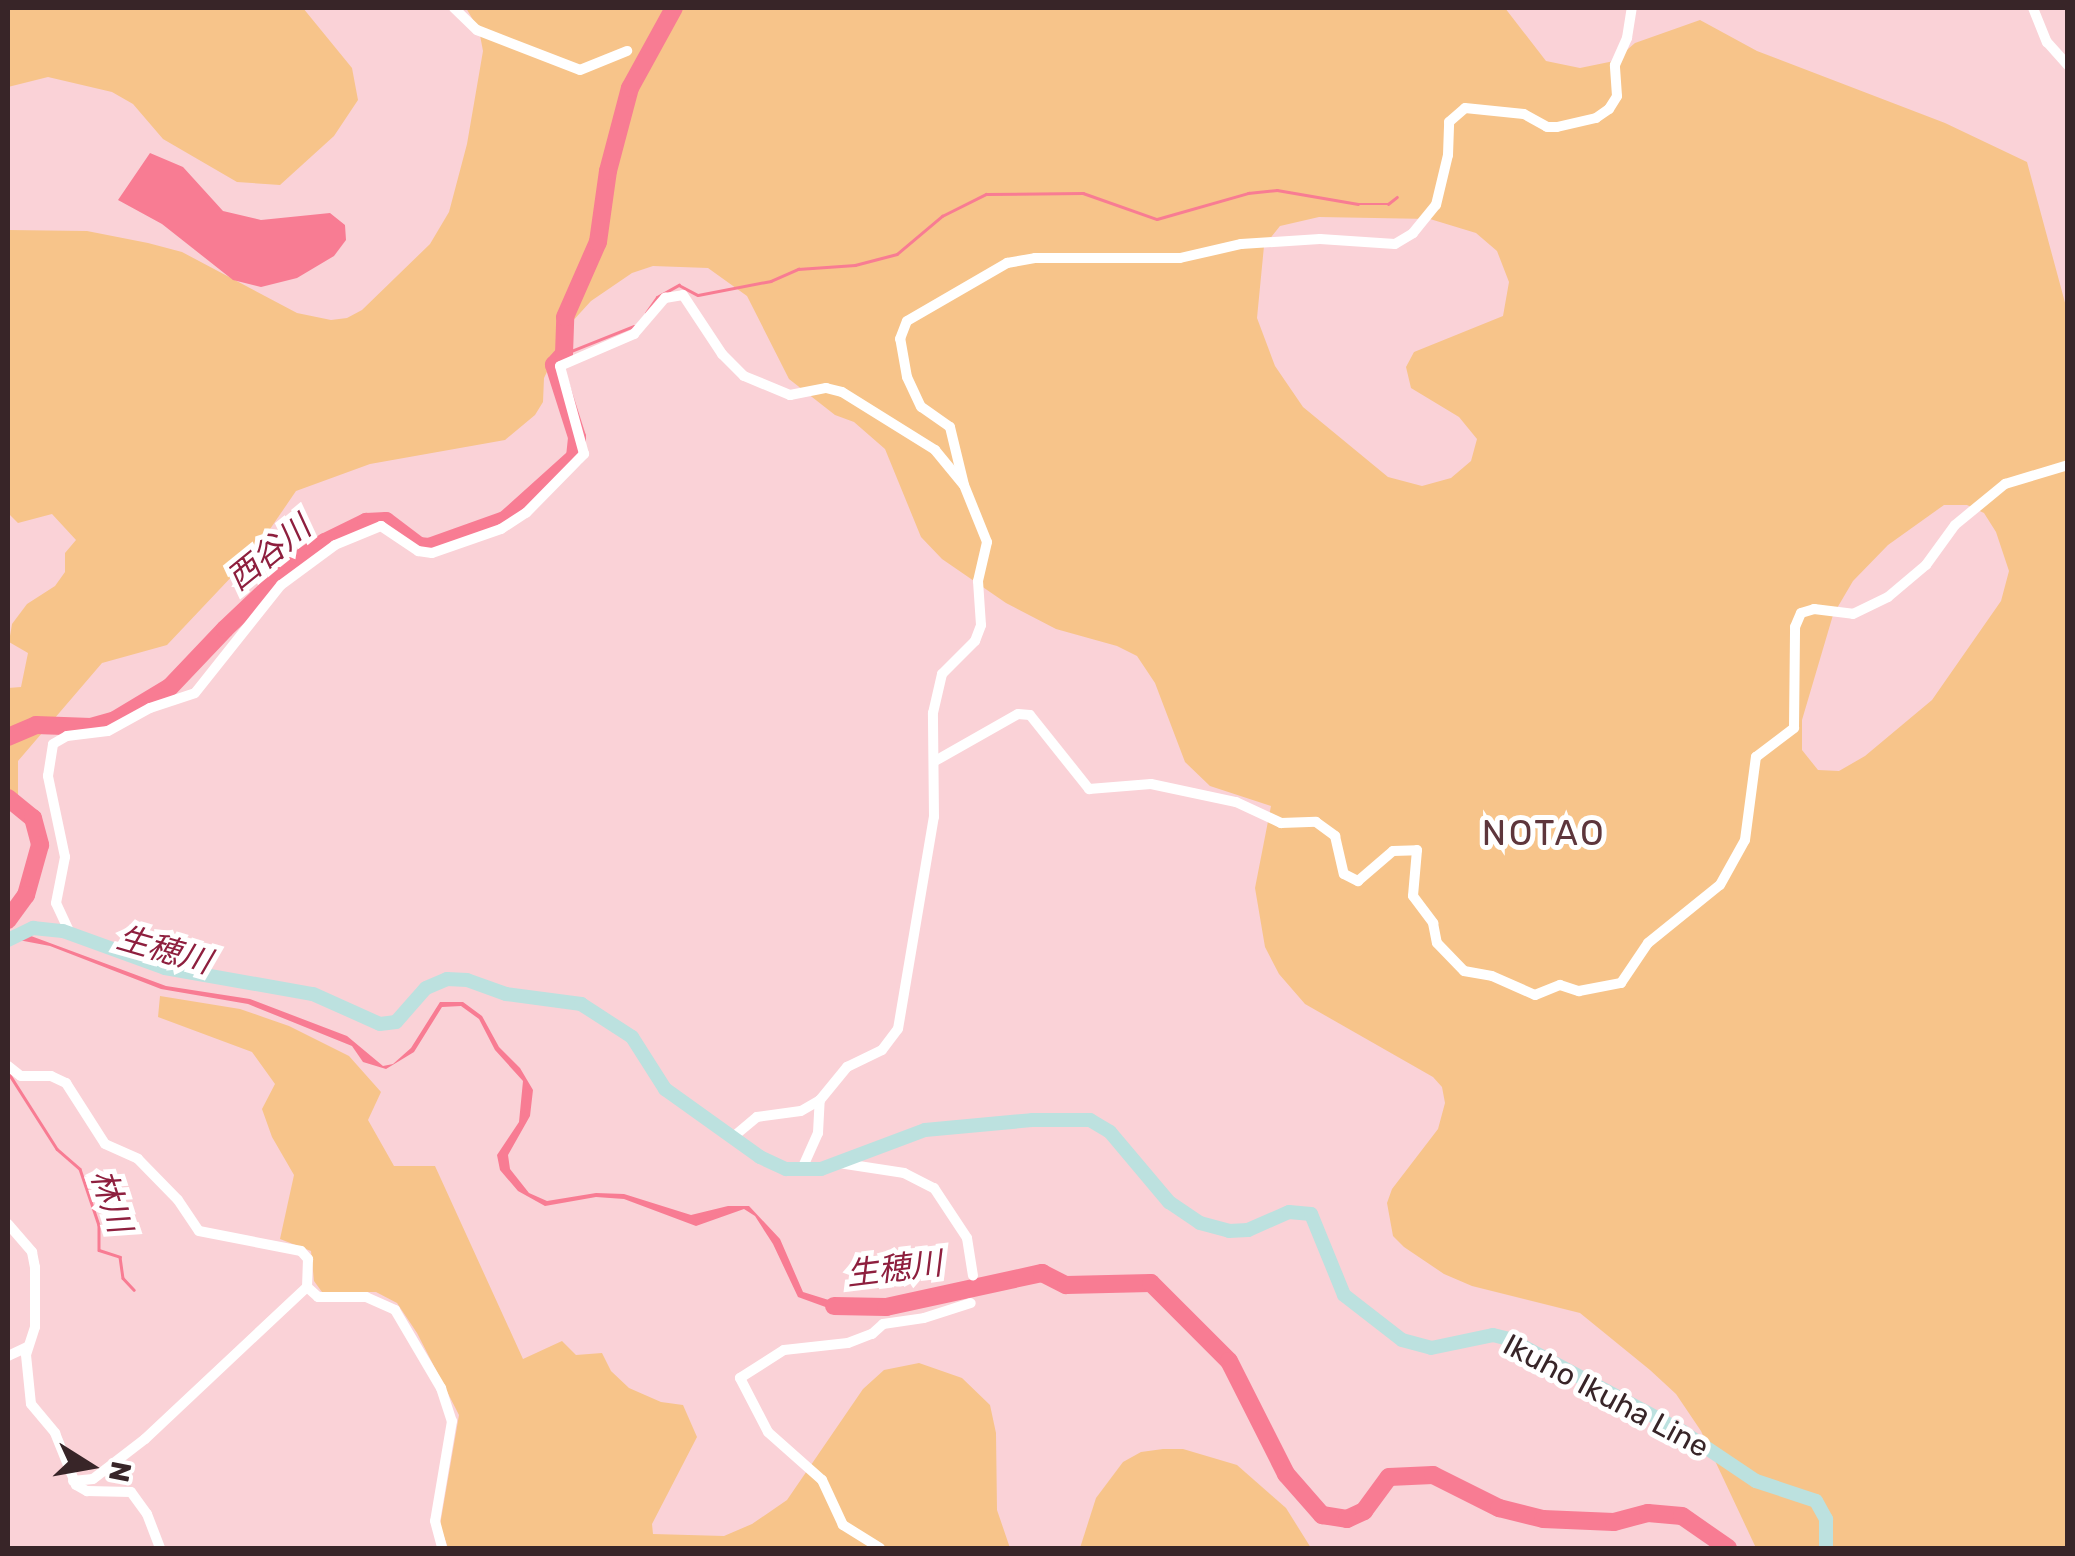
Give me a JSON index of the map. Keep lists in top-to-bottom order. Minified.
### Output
{"streets":{"main road":["Ikuho Ikuha Line"]},"districts":["NOTAO"],"water":["西谷川","生穂川","林川"],"north":"right"}
